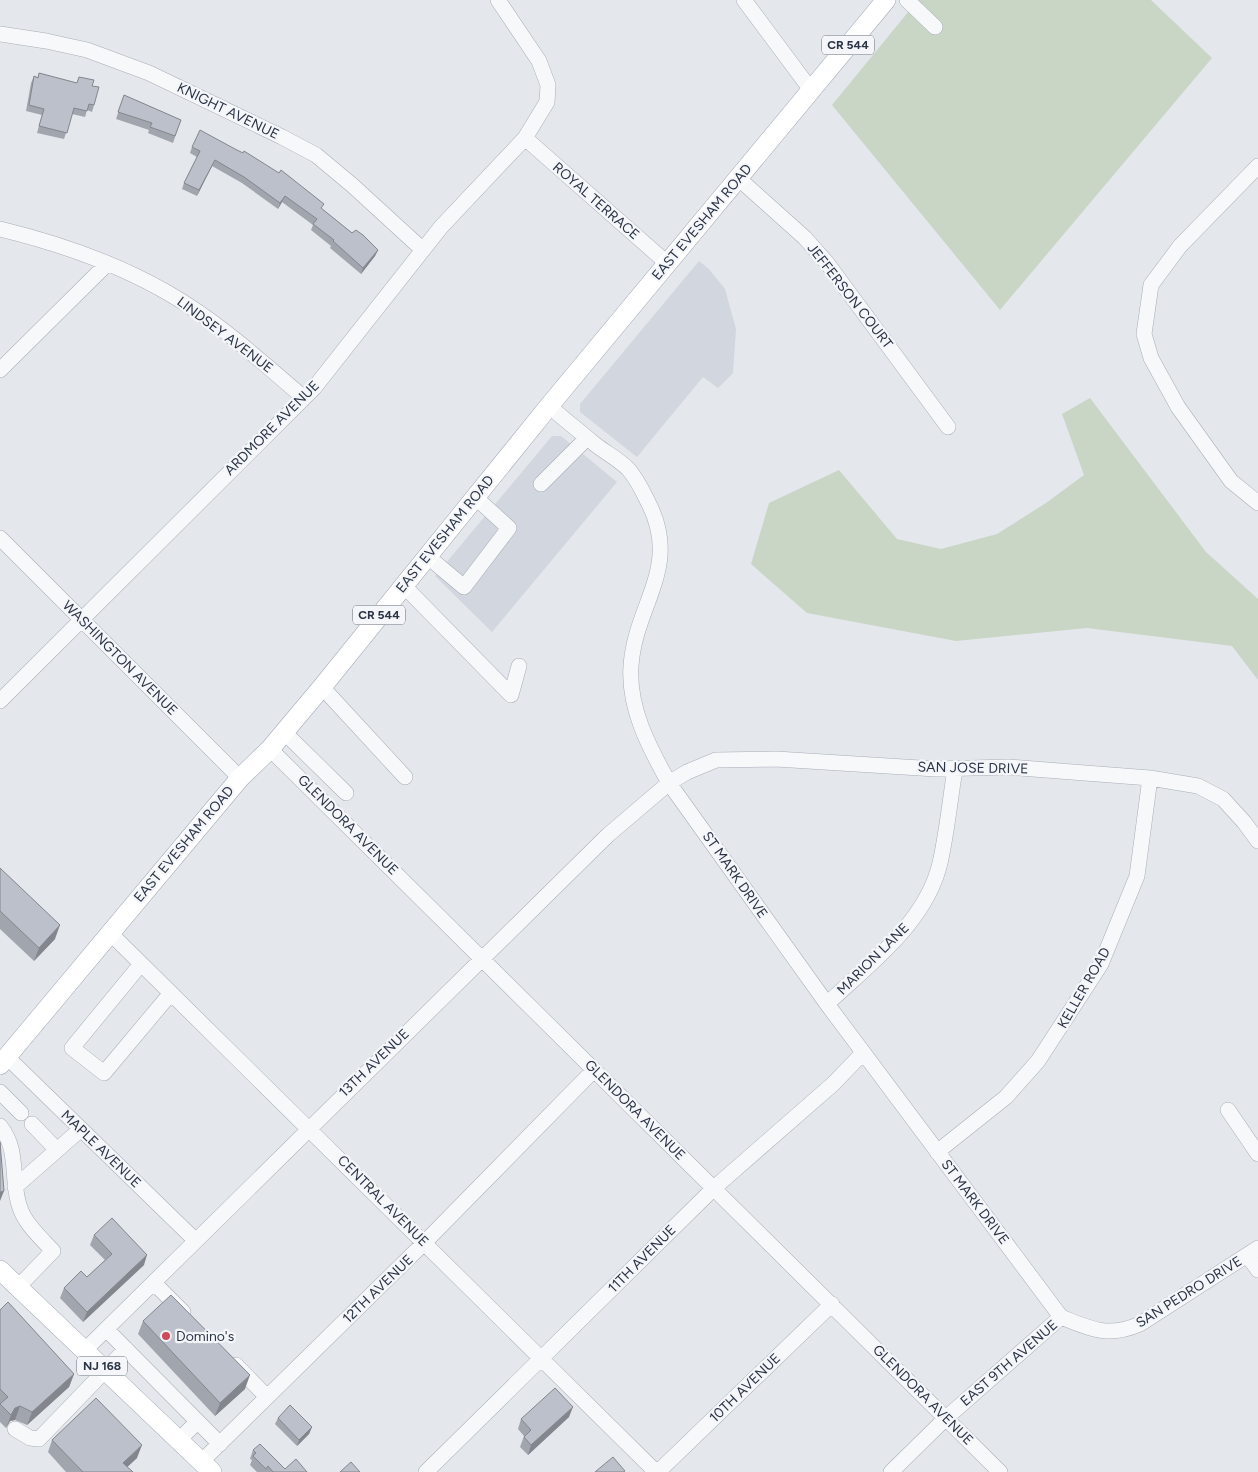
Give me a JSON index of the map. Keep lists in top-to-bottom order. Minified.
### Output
{"streets":{"main road":["CR 544","EAST EVESHAM ROAD","NJ 168"],"street":["KNIGHT AVENUE","ROYAL TERRACE","JEFFERSON COURT","LINDSEY AVENUE","ARDMORE AVENUE","WASHINGTON AVENUE","SAN JOSE DRIVE","GLENDORA AVENUE","ST MARK DRIVE","MARION LANE","KELLER ROAD","13TH AVENUE","MAPLE AVENUE","CENTRAL AVENUE","11TH AVENUE","12TH AVENUE","SAN PEDRO DRIVE","EAST 9TH AVENUE","10TH AVENUE"]},"crossings":[["KNIGHT AVENUE","ARDMORE AVENUE"],["ROYAL TERRACE","EAST EVESHAM ROAD"],["ROYAL TERRACE","ARDMORE AVENUE"],["EAST EVESHAM ROAD","JEFFERSON COURT"],["EAST EVESHAM ROAD","WASHINGTON AVENUE"],["EAST EVESHAM ROAD","GLENDORA AVENUE"],["EAST EVESHAM ROAD","ST MARK DRIVE"],["EAST EVESHAM ROAD","MAPLE AVENUE"],["EAST EVESHAM ROAD","CENTRAL AVENUE"],["LINDSEY AVENUE","ARDMORE AVENUE"],["ARDMORE AVENUE","WASHINGTON AVENUE"],["SAN JOSE DRIVE","ST MARK DRIVE"],["SAN JOSE DRIVE","MARION LANE"],["SAN JOSE DRIVE","KELLER ROAD"],["SAN JOSE DRIVE","13TH AVENUE"],["GLENDORA AVENUE","13TH AVENUE"],["GLENDORA AVENUE","11TH AVENUE"],["GLENDORA AVENUE","12TH AVENUE"],["GLENDORA AVENUE","EAST 9TH AVENUE"],["GLENDORA AVENUE","10TH AVENUE"],["ST MARK DRIVE","MARION LANE"],["ST MARK DRIVE","KELLER ROAD"],["ST MARK DRIVE","13TH AVENUE"],["ST MARK DRIVE","11TH AVENUE"],["ST MARK DRIVE","SAN PEDRO DRIVE"],["ST MARK DRIVE","EAST 9TH AVENUE"],["13TH AVENUE","MAPLE AVENUE"],["13TH AVENUE","CENTRAL AVENUE"],["13TH AVENUE","NJ 168"],["CENTRAL AVENUE","11TH AVENUE"],["CENTRAL AVENUE","12TH AVENUE"],["CENTRAL AVENUE","10TH AVENUE"],["12TH AVENUE","NJ 168"],["SAN PEDRO DRIVE","EAST 9TH AVENUE"]],"places":["Domino's"]}
